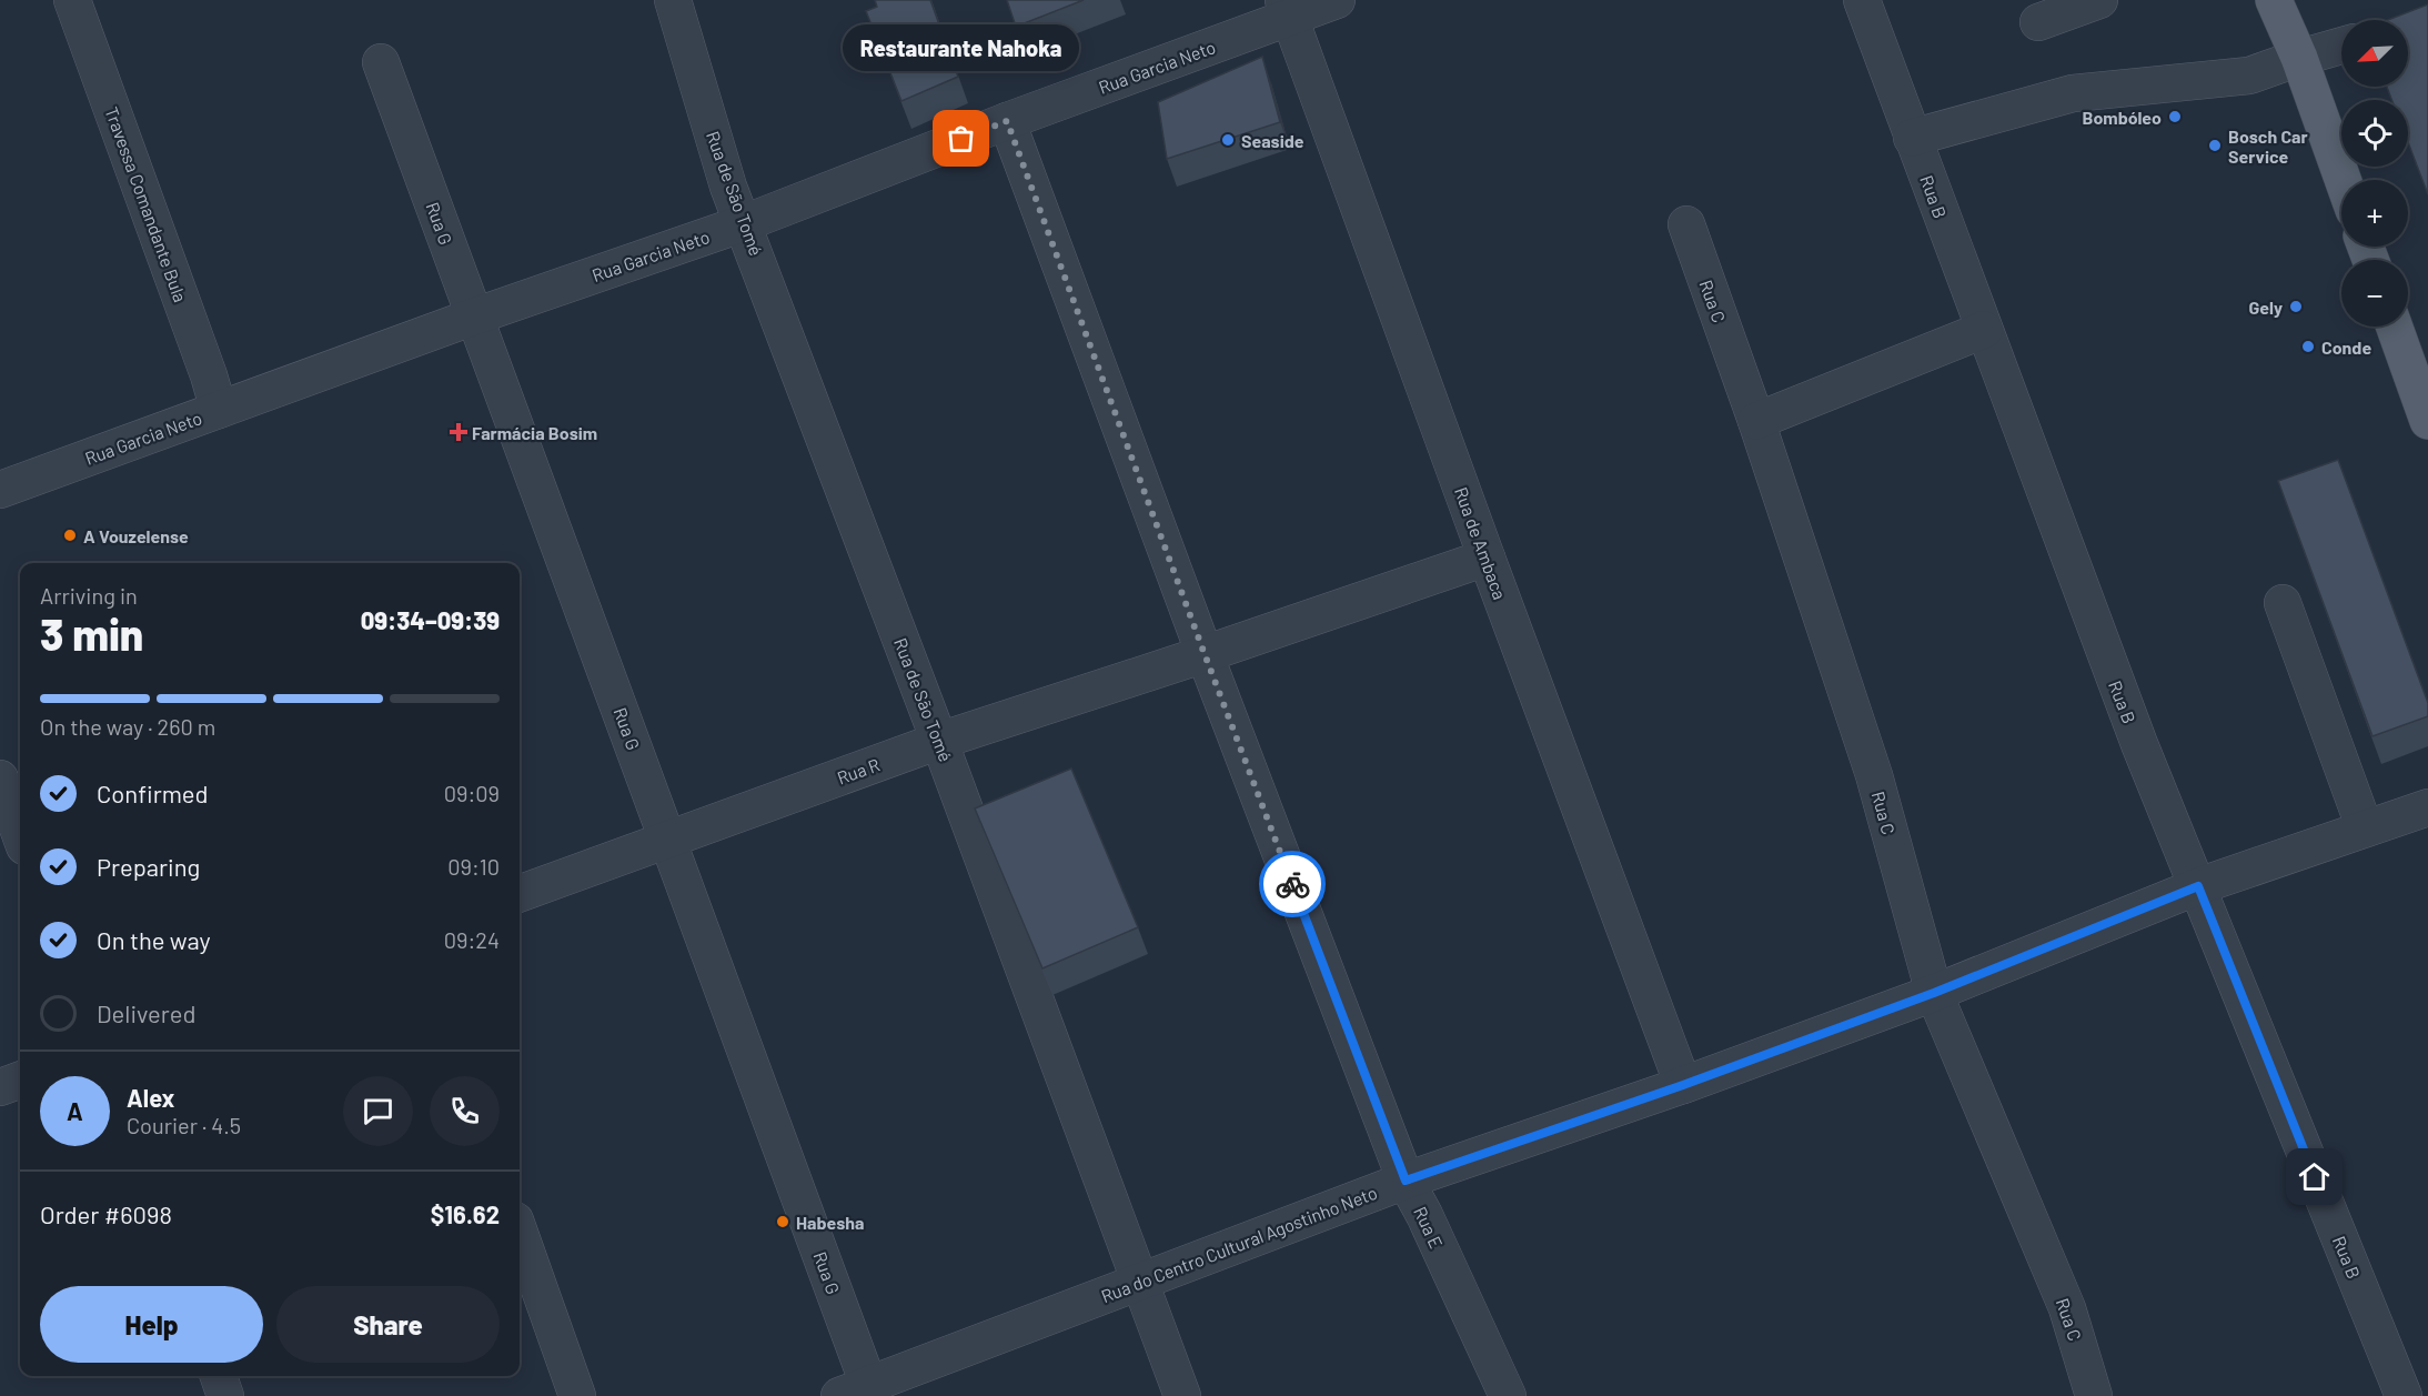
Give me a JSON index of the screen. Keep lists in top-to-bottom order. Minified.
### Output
{"streets":{"street":["Rua Garcia Neto","Rua de São Tomé","Rua B","Travessa Comandante Bula","Rua G","Rua C","Rua de Ambaca","Rua R","Rua E","Rua do Centro Cultural Agostinho Neto"]},"crossings":[["Rua Garcia Neto","Rua de São Tomé"],["Rua Garcia Neto","Travessa Comandante Bula"],["Rua Garcia Neto","Rua G"],["Rua Garcia Neto","Rua de Ambaca"],["Rua Garcia Neto","Rua E"],["Rua de São Tomé","Rua R"],["Rua de São Tomé","Rua do Centro Cultural Agostinho Neto"],["Rua B","Rua do Centro Cultural Agostinho Neto"],["Rua G","Rua R"],["Rua G","Rua do Centro Cultural Agostinho Neto"],["Rua C","Rua do Centro Cultural Agostinho Neto"],["Rua de Ambaca","Rua R"],["Rua de Ambaca","Rua do Centro Cultural Agostinho Neto"],["Rua R","Rua E"],["Rua E","Rua do Centro Cultural Agostinho Neto"]],"places":{"other":["Bombóleo","Restaurante Nahoka","Seaside","Bosch Car Service","Gely","Conde","A Vouzelense","Habesha"],"health":["Farmácia Bosim"]},"north":"bottom left","page":{"map_buttons":["+","−"],"bubble":"Restaurante Nahoka","heading":["3 min","Arriving in","09:34–09:39"],"panel":["Alex","Courier · 4.5","Order #6098","$16.62"],"bar":"On the way · 260 m","list":[["Confirmed","09:09"],["Preparing","09:10"],["On the way","09:24"],"Delivered"],"round":"A","buttons":["Help","Share"]}}
